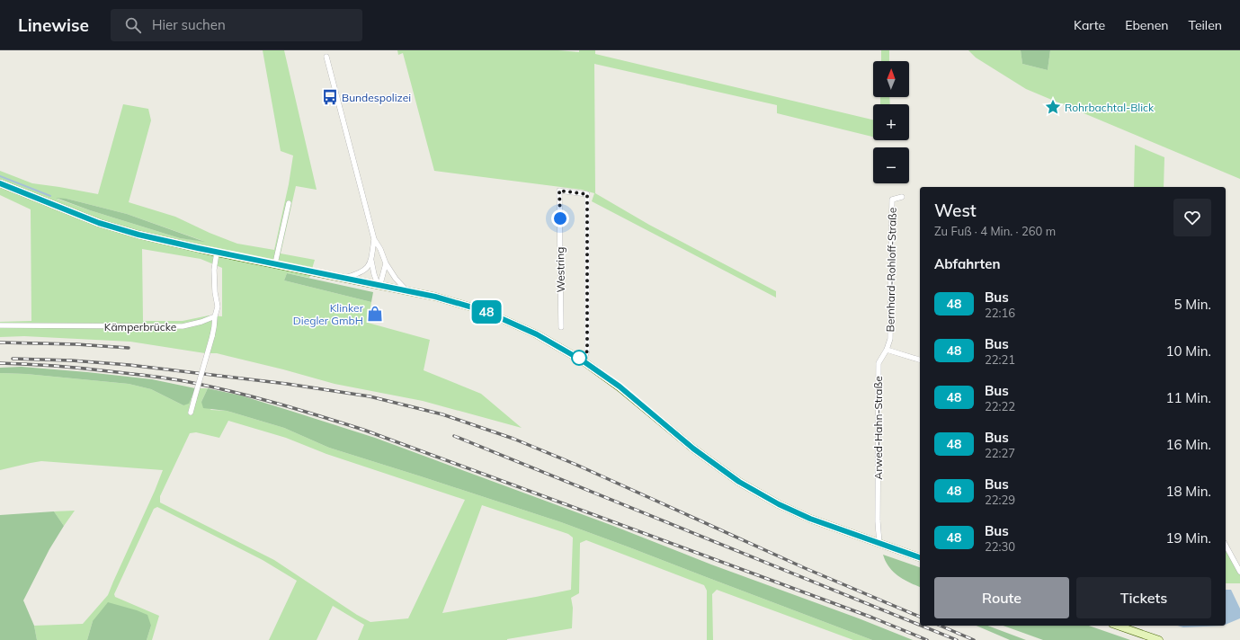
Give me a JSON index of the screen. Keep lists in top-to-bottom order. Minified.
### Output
{"streets":{"street":["Westring","Bernhard-Rohloff-Straße","Kämperbrücke","Arwed-Hahn-Straße"]},"crossings":[["Bernhard-Rohloff-Straße","Arwed-Hahn-Straße"]],"places":{"bus stop":["Bundespolizei"],"place":["Rohrbachtal-Blick"],"shop":["Klinker Diegler GmbH"]},"lines":["bus line 48"],"north":"top","page":{"header":"Linewise","search":"Hier suchen","nav":["Karte","Ebenen","Teilen"],"on_map":"48","map_buttons":["+","−"],"heading":[["West","Zu Fuß · 4 Min. · 260 m"],"Abfahrten"],"list":[{"mark":"48","name":"Bus","note":"22:16","value":"5 Min."},{"mark":"48","name":"Bus","note":"22:21","value":"10 Min."},{"mark":"48","name":"Bus","note":"22:22","value":"11 Min."},{"mark":"48","name":"Bus","note":"22:27","value":"16 Min."},{"mark":"48","name":"Bus","note":"22:29","value":"18 Min."},{"mark":"48","name":"Bus","note":"22:30","value":"19 Min."}],"buttons":["Route","Tickets"]}}
